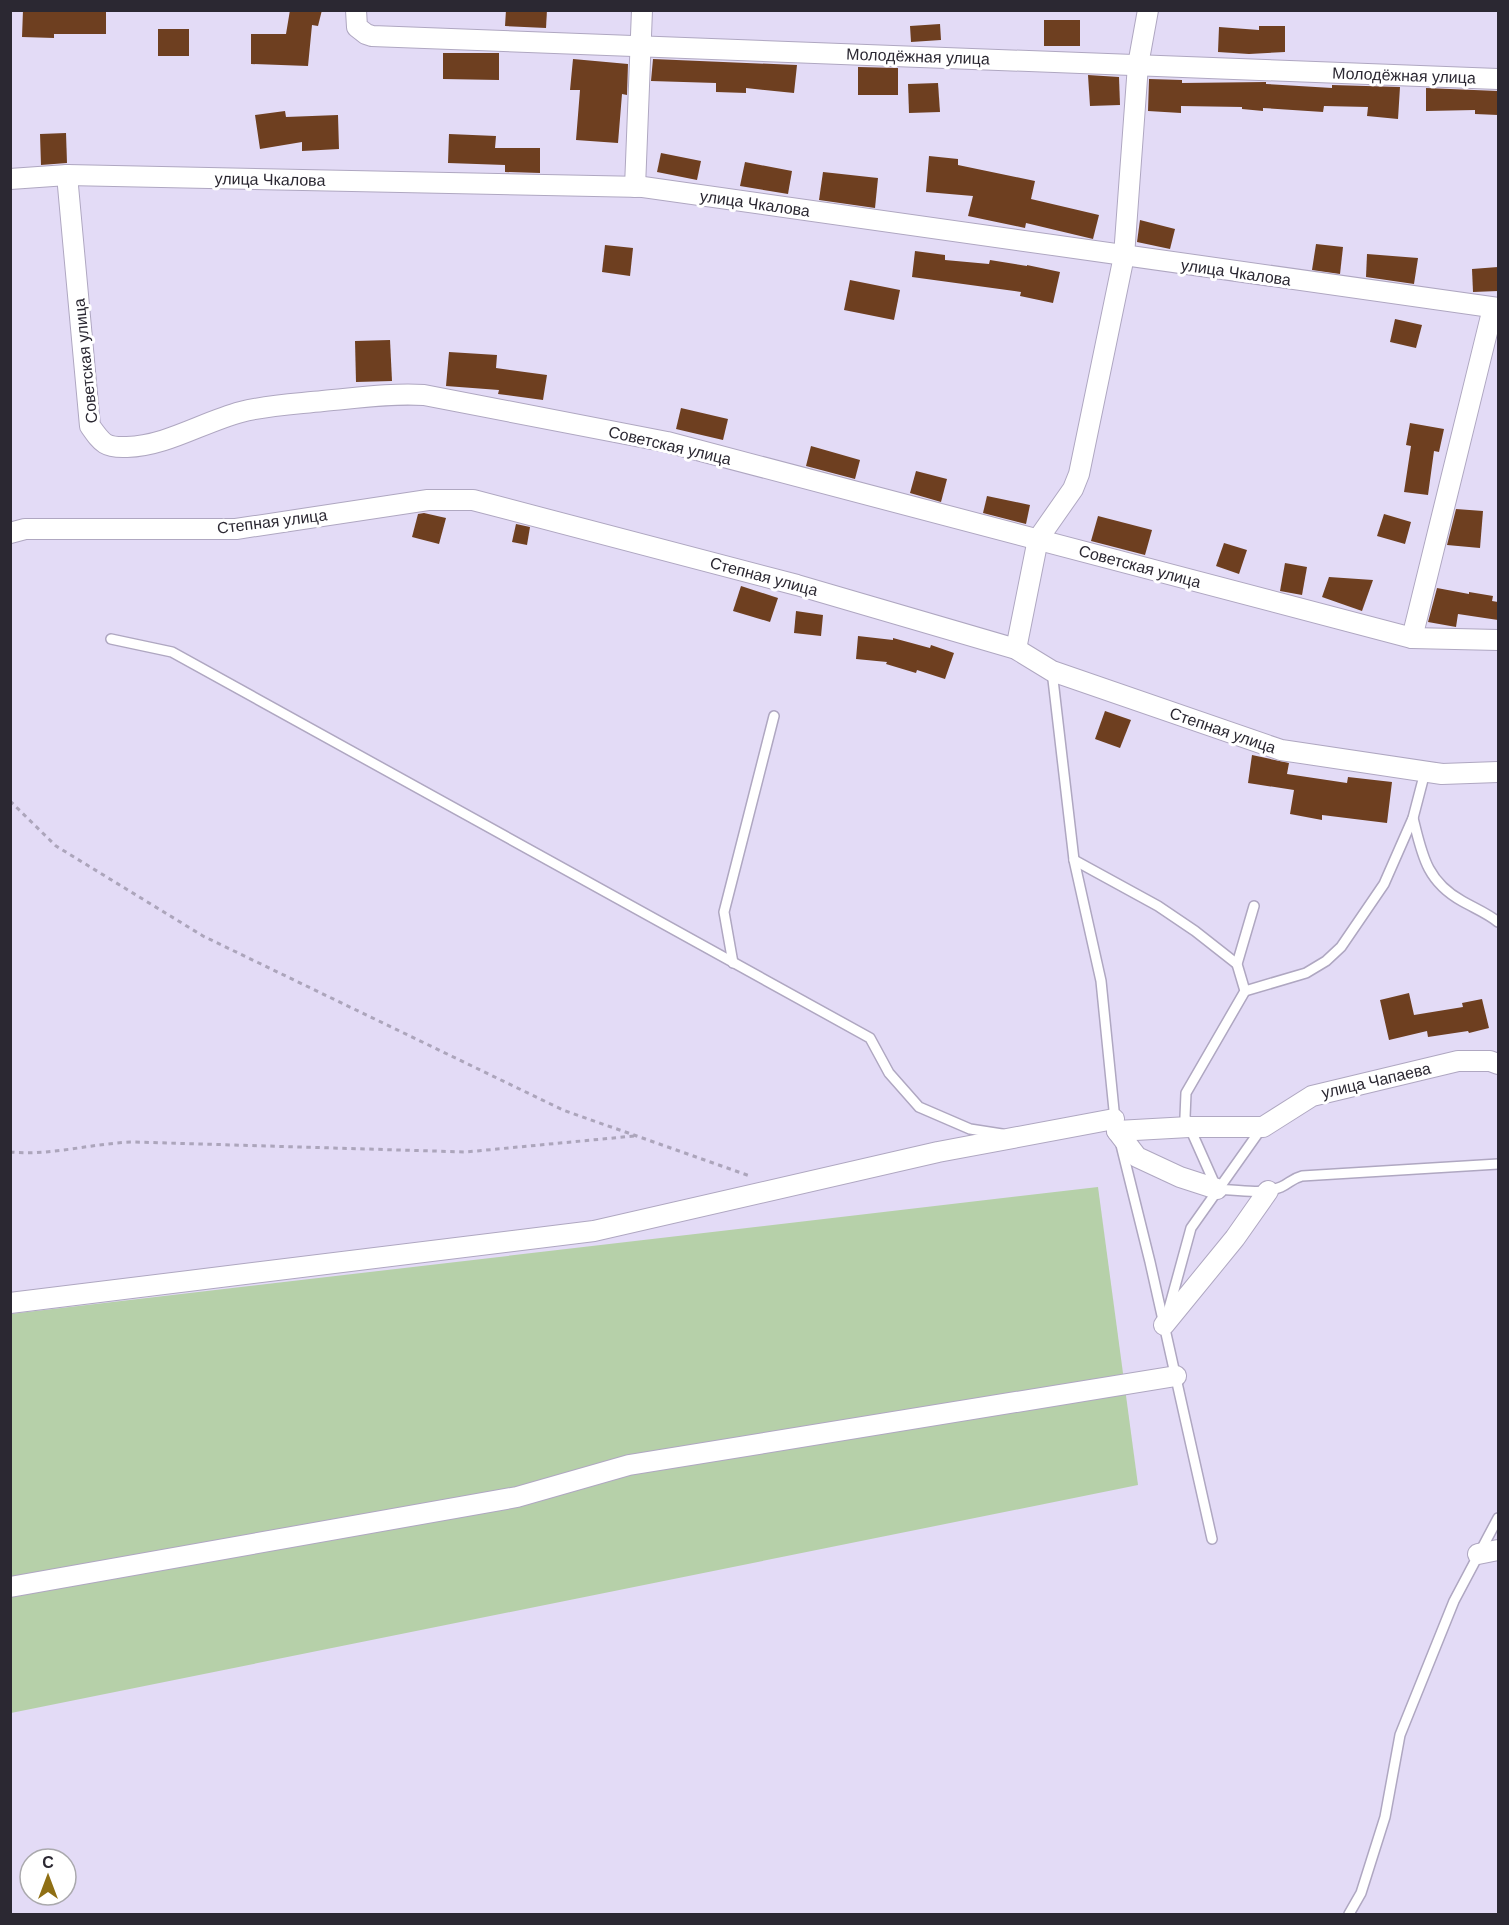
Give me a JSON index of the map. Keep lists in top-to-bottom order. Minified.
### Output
{"streets":{"street":["Молодёжная улица","улица Чкалова","Советская улица","Степная улица","улица Чапаева"]},"crossings":[["улица Чкалова","Советская улица"]],"north":"top"}
